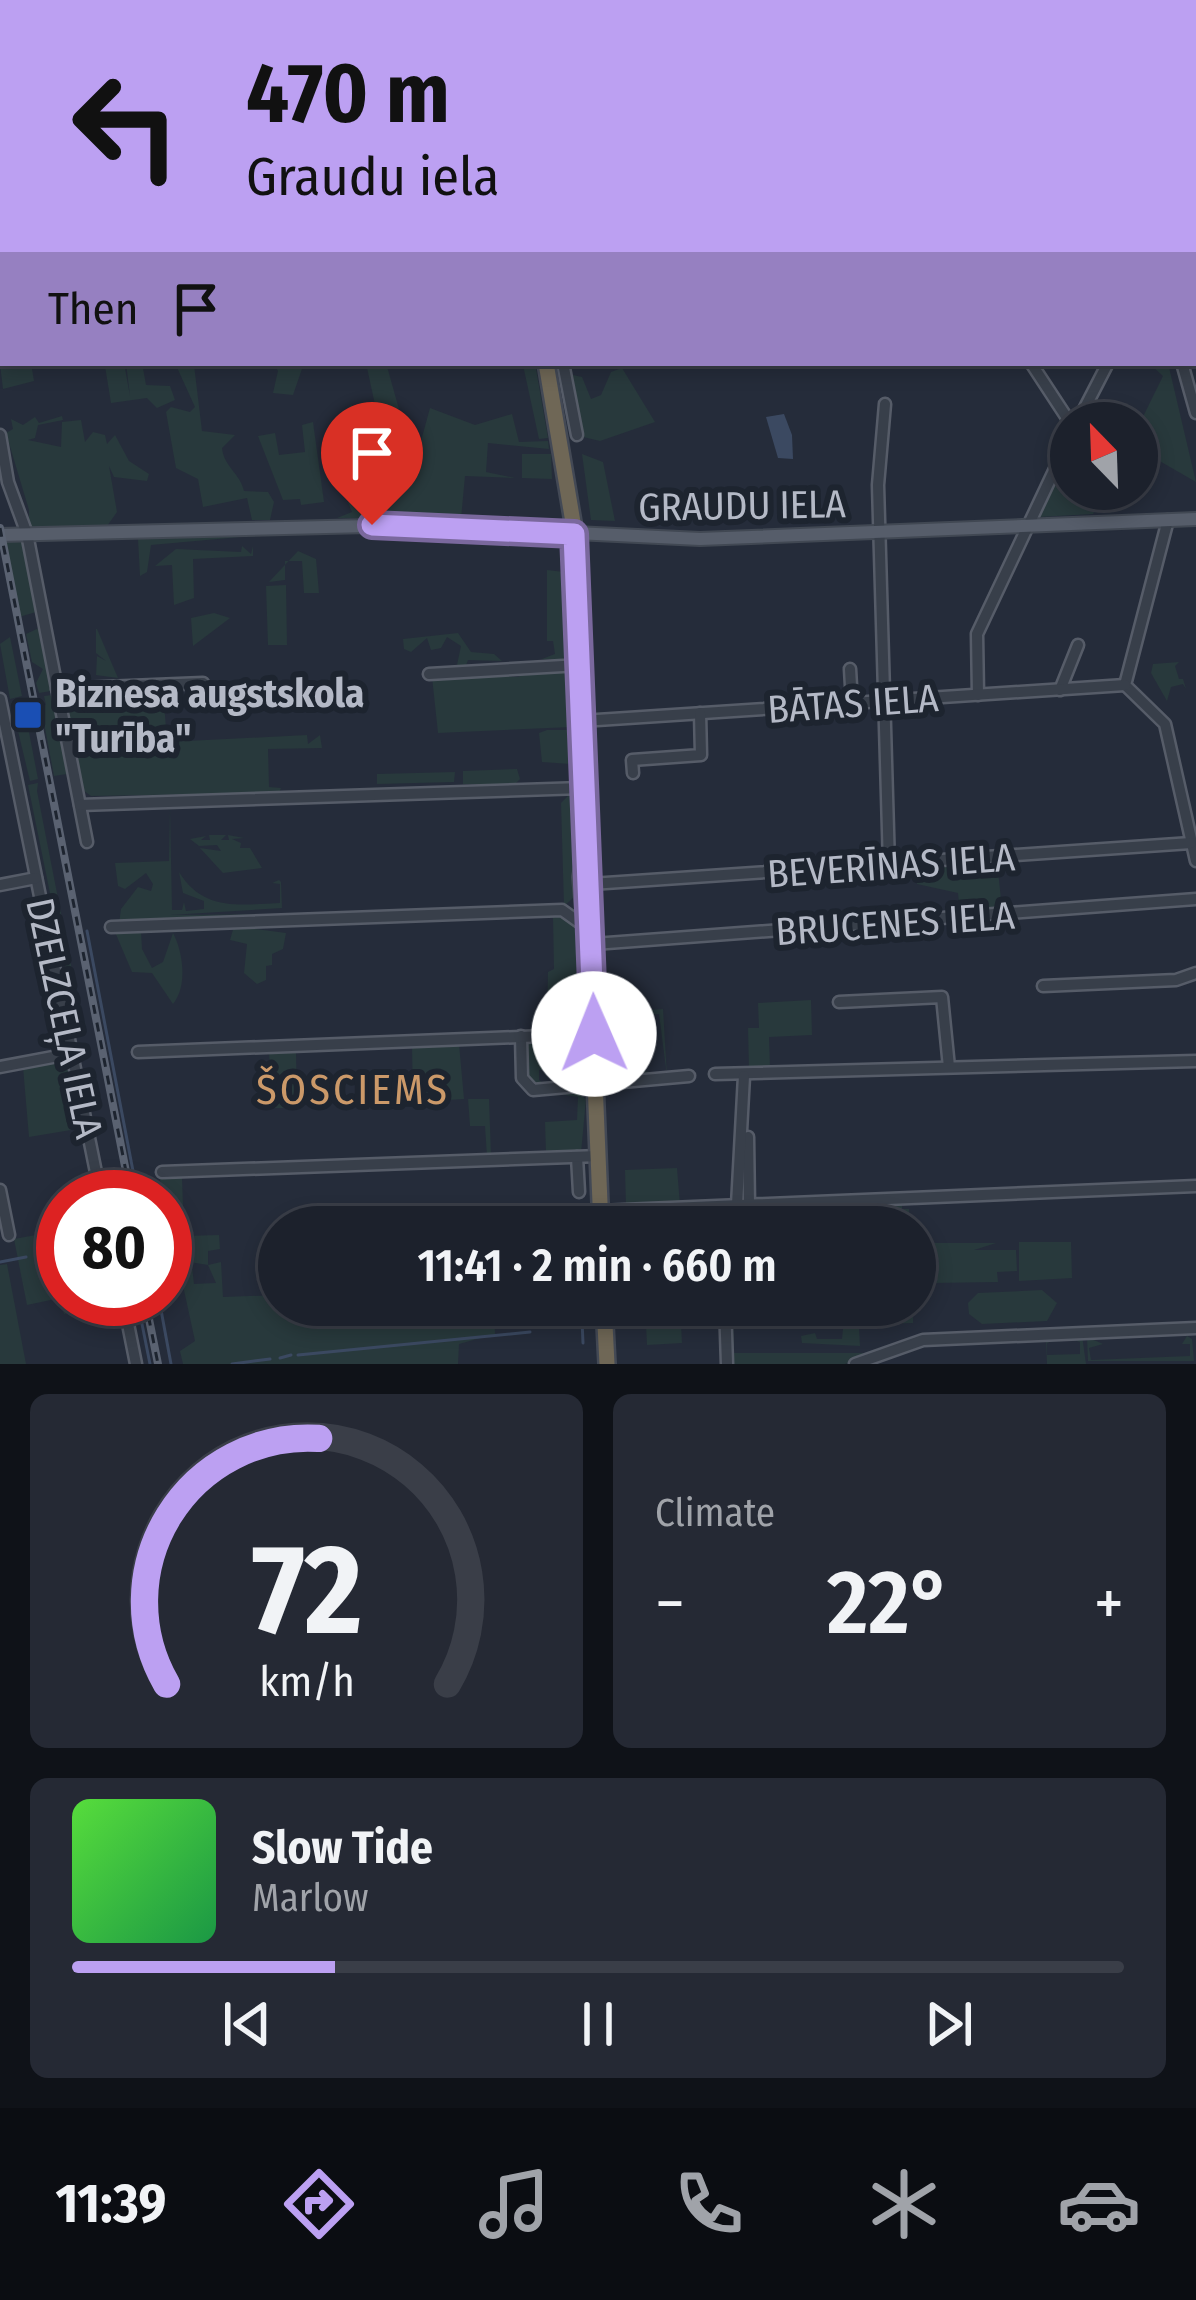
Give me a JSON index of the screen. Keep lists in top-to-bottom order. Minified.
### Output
{"streets":{"main road":["GRAUDU IELA"],"street":["BĀTAS IELA","BEVERĪNAS IELA","BRUCENES IELA","DZELZCEĻA IELA"]},"districts":["ŠOSCIEMS"],"places":{"transit":["Biznesa augstskola \"Turība\""]},"north":"top left","page":{"turn":["470 m","Graudu iela"],"then":"Then","limit":"80","trip":"11:41 · 2 min · 660 m","tile":"Climate","heat":["−","22°","+"],"song":["Slow Tide","Marlow"],"tabs":"11:39","gauge":["72","km/h"]}}
